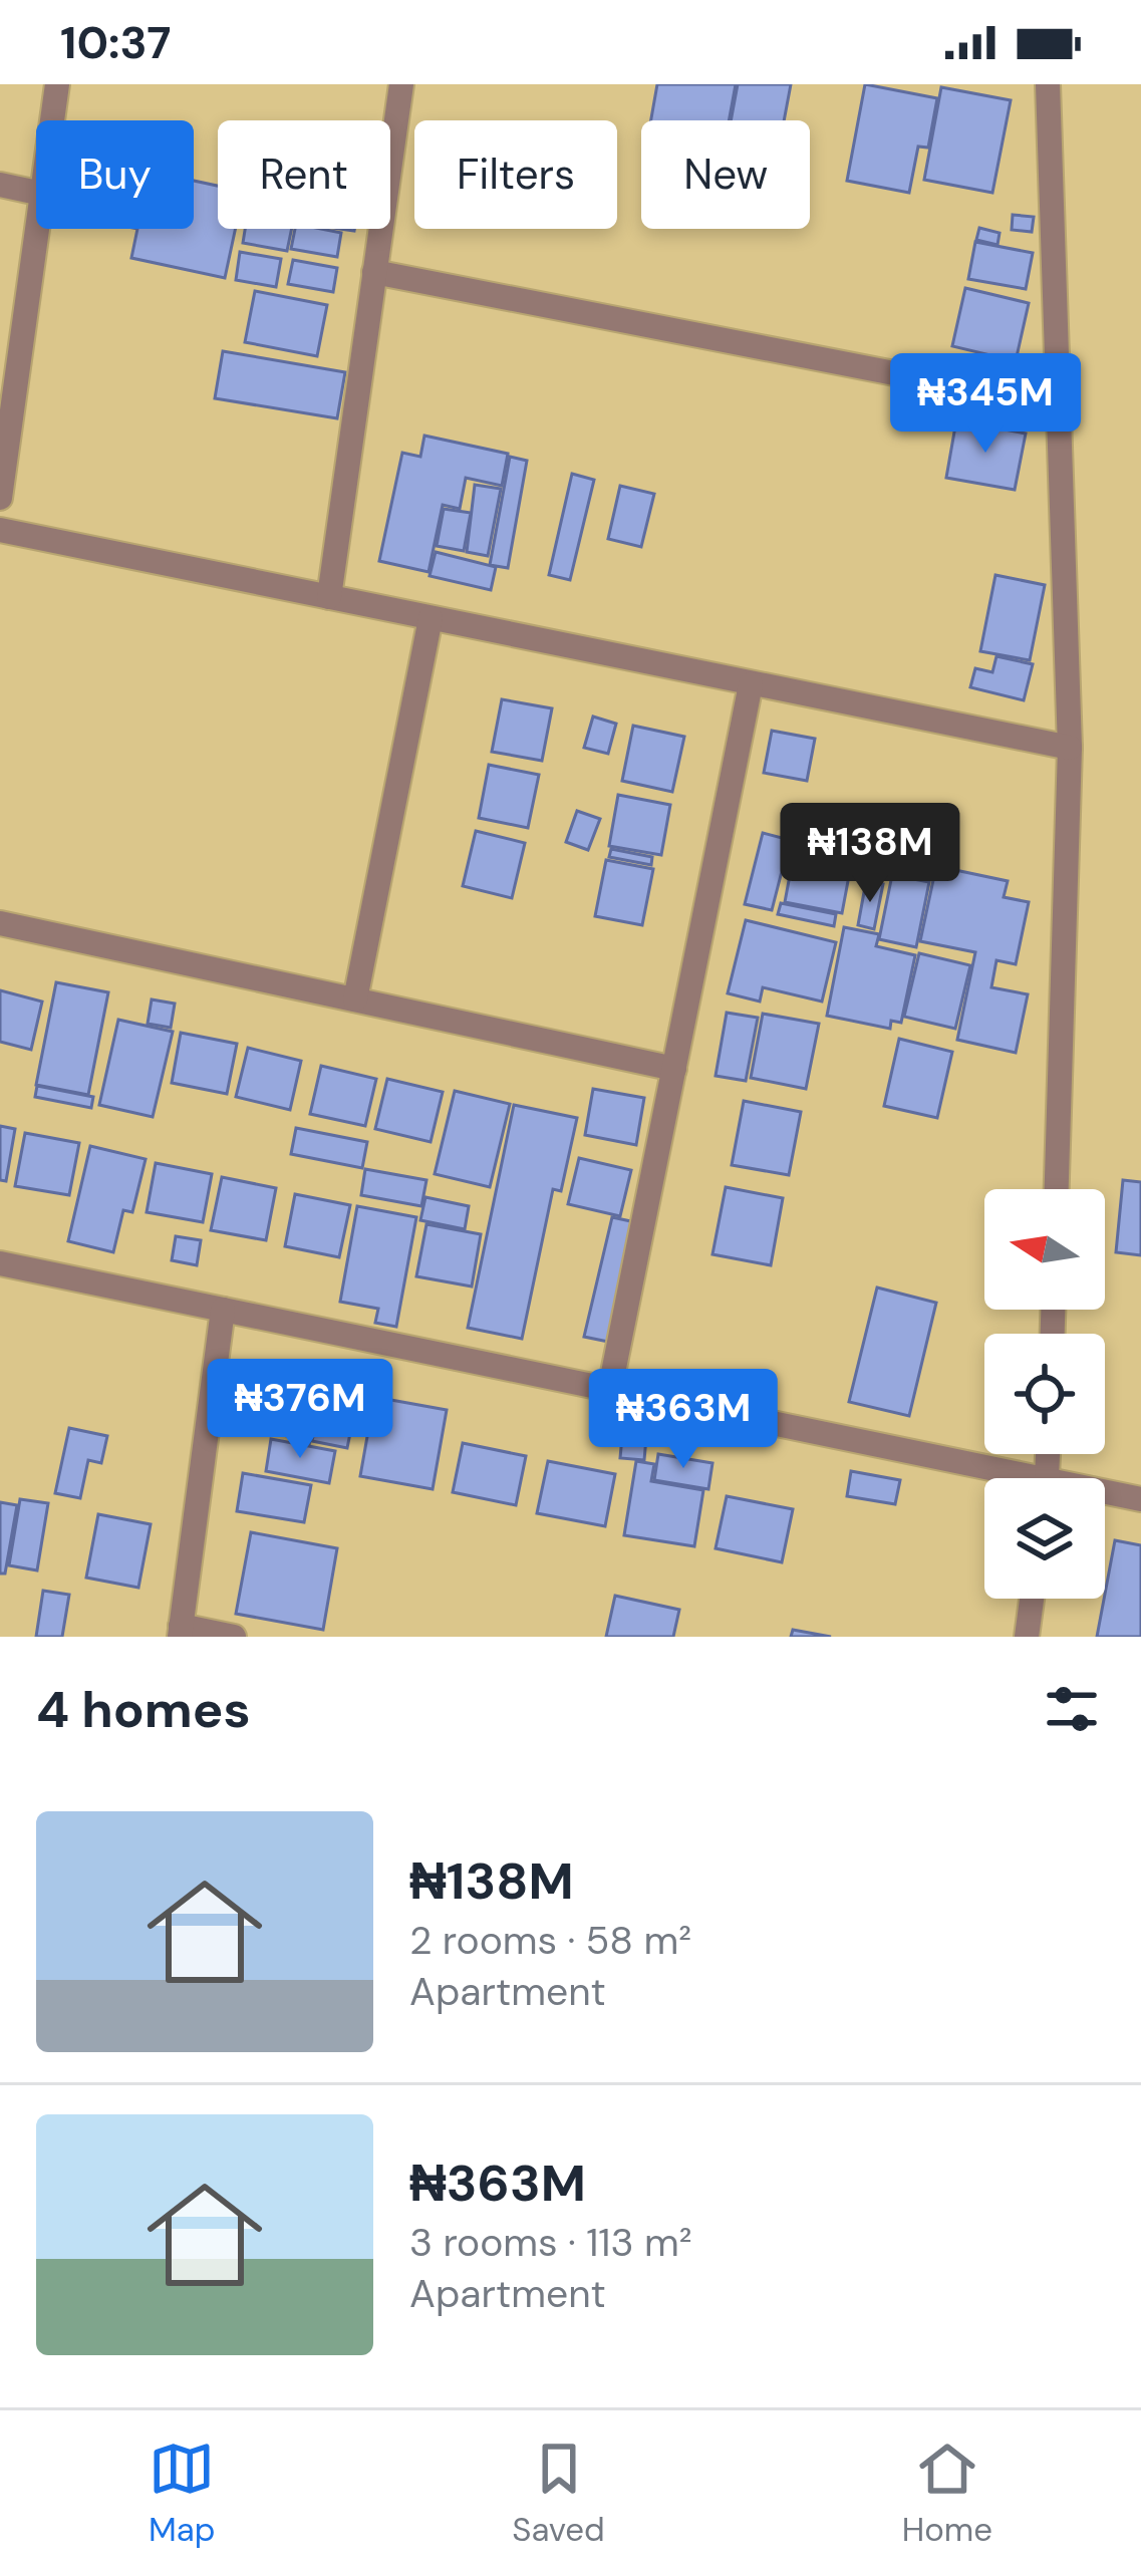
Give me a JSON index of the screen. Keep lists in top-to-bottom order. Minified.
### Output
{"north":"left","page":{"status":"10:37","chip":["Buy","Rent","Filters","New"],"price":["₦345M","₦138M","₦376M","₦363M"],"heading":"4 homes","list":[{"name":"₦138M","note":"2 rooms · 58 m² · Apartment"},{"name":"₦363M","note":"3 rooms · 113 m² · Apartment"}],"tabs":["Map","Saved","Home"]}}
